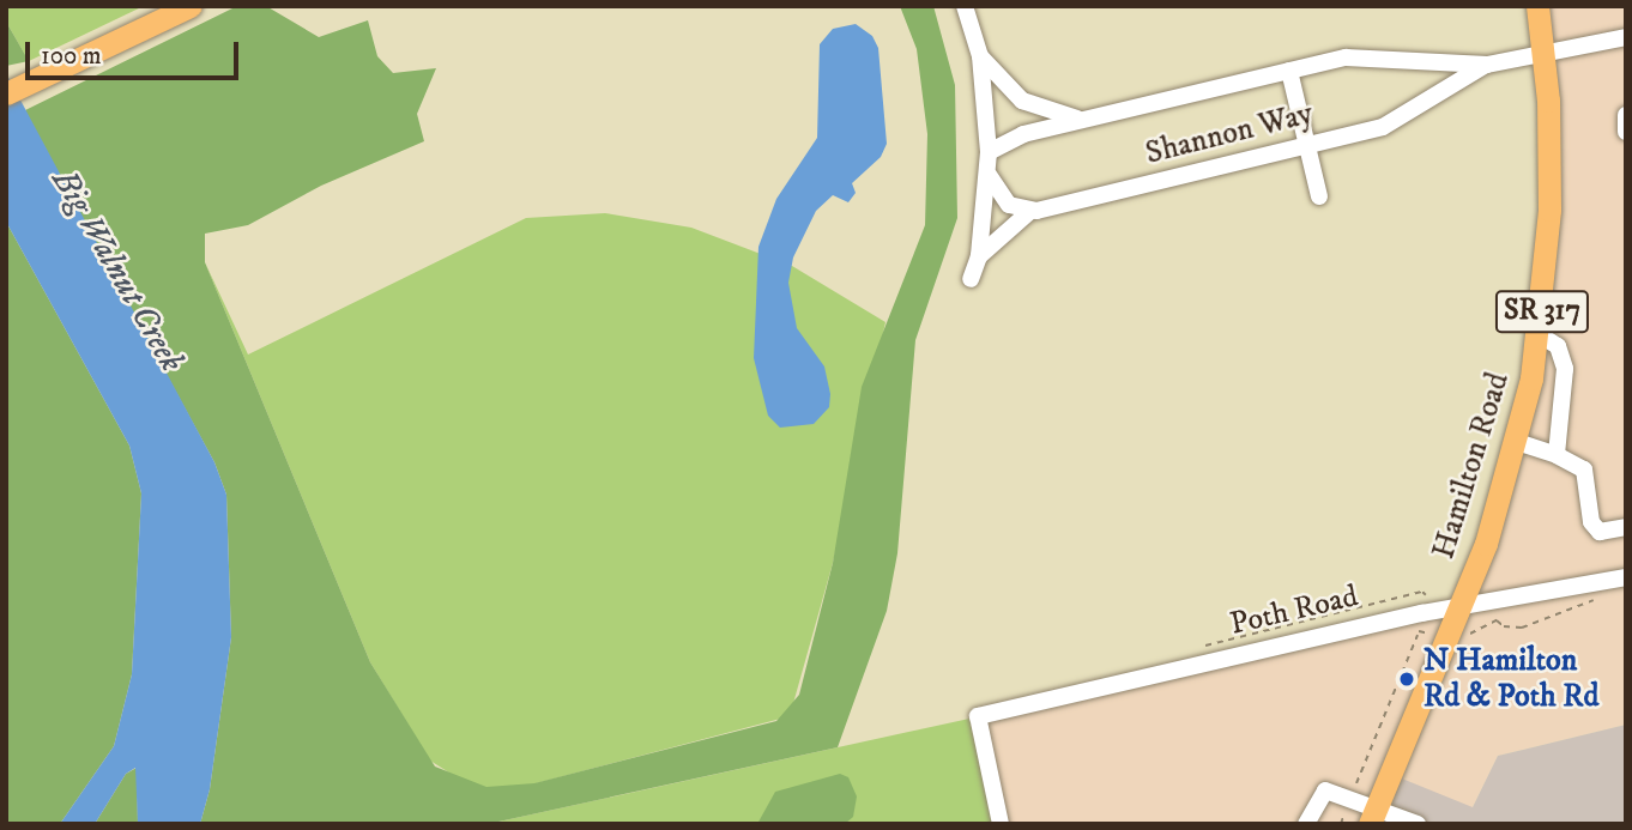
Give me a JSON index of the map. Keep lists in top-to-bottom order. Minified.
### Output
{"streets":{"main road":["SR 317","Hamilton Road"],"street":["Shannon Way","Poth Road"]},"crossings":[["Shannon Way","Hamilton Road"],["Hamilton Road","Poth Road"]],"water":["Big Walnut Creek"],"places":["N Hamilton Rd & Poth Rd"],"scale_bar":"100 m"}
